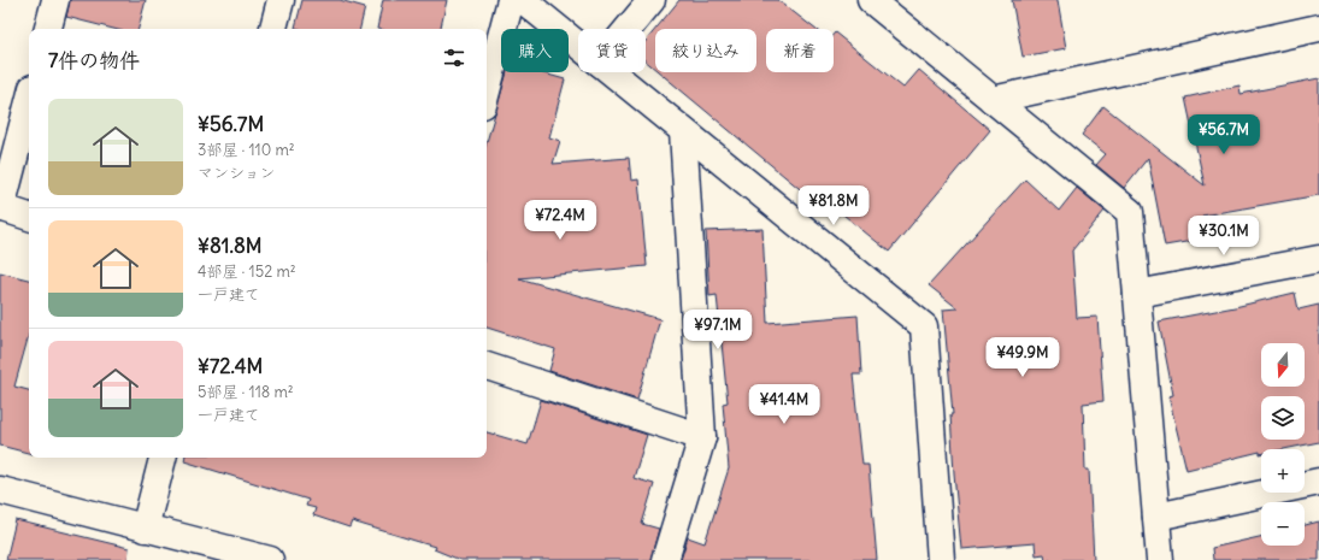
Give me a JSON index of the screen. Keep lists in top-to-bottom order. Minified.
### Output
{"north":"bottom","page":{"chip":["購入","賃貸","絞り込み","新着"],"heading":"7件の物件","list":[{"name":"¥56.7M","note":"3部屋 · 110 m² · マンション"},{"name":"¥81.8M","note":"4部屋 · 152 m² · 一戸建て"},{"name":"¥72.4M","note":"5部屋 · 118 m² · 一戸建て"}],"price":["¥56.7M","¥81.8M","¥72.4M","¥30.1M","¥97.1M","¥49.9M","¥41.4M"],"map_buttons":["+","−"]}}
